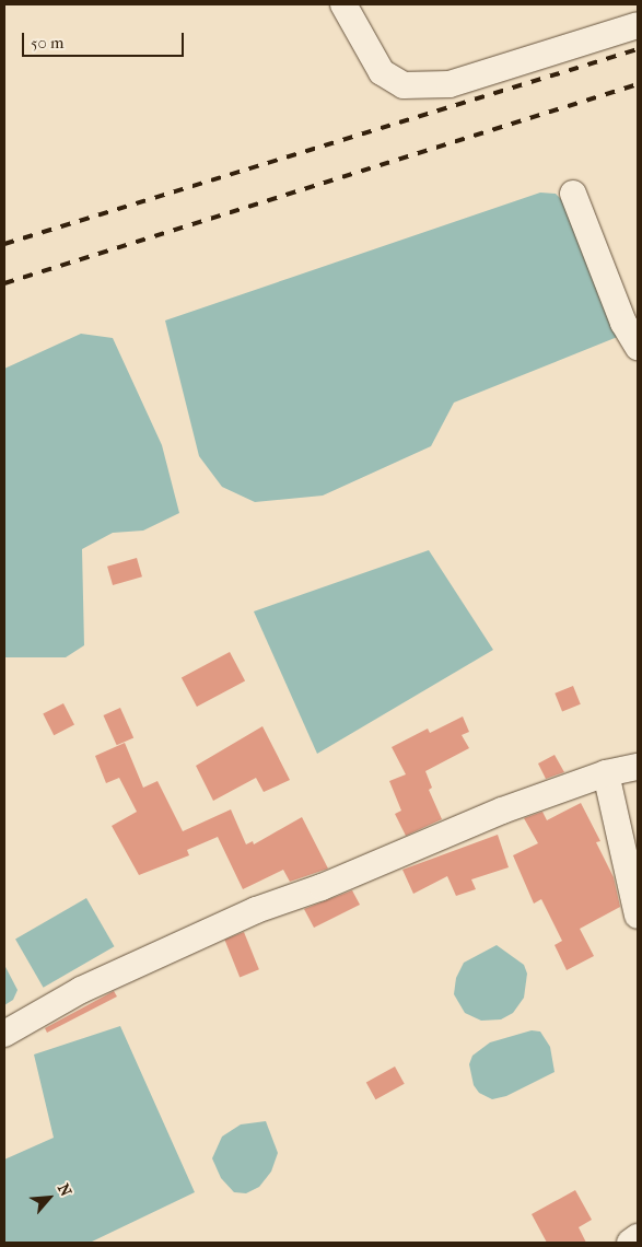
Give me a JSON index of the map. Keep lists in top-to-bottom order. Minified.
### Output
{"scale_bar":"50 m","north":"top right"}
